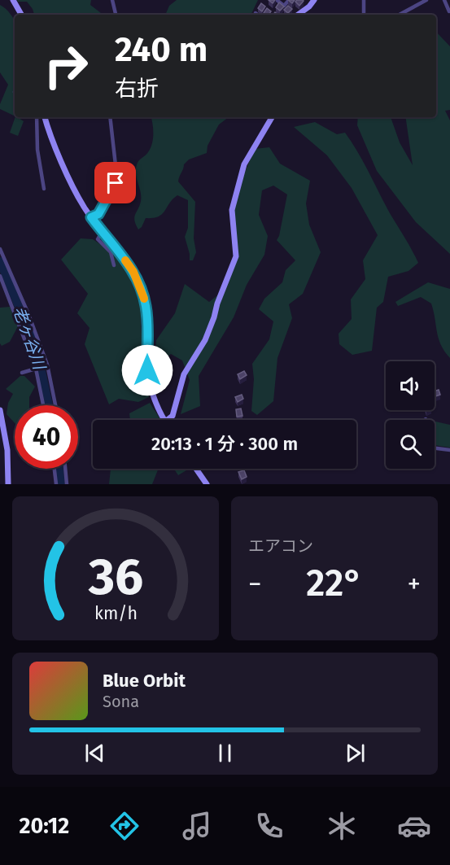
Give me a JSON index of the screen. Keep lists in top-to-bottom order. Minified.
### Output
{"water":["老ヶ谷川"],"page":{"turn":["240 m","右折"],"limit":"40","trip":"20:13 · 1 分 · 300 m","tile":"エアコン","heat":["−","22°","+"],"song":["Blue Orbit","Sona"],"tabs":"20:12","gauge":["36","km/h"]}}
